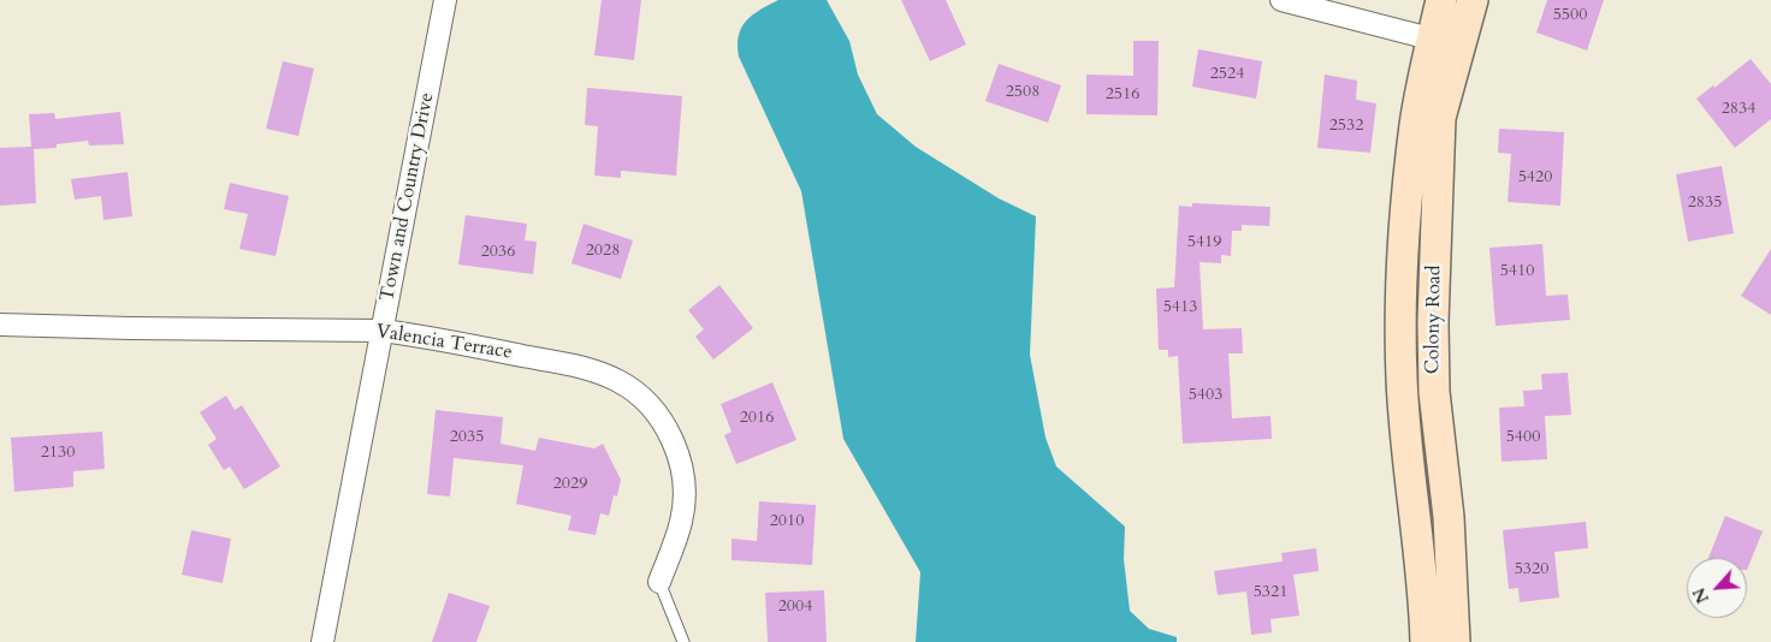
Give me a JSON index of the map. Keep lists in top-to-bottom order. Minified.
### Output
{"streets":{"main road":["Colony Road"],"street":["Town and Country Drive","Valencia Terrace"]},"crossings":[["Town and Country Drive","Valencia Terrace"]],"house_numbers":["5500","2524","2508","2516","2834","2532","5420","2835","5419","2028","2036","5410","5413","5403","2016","2035","5400","2130","2029","2010","5320","5321","2004"],"north":"bottom left"}
